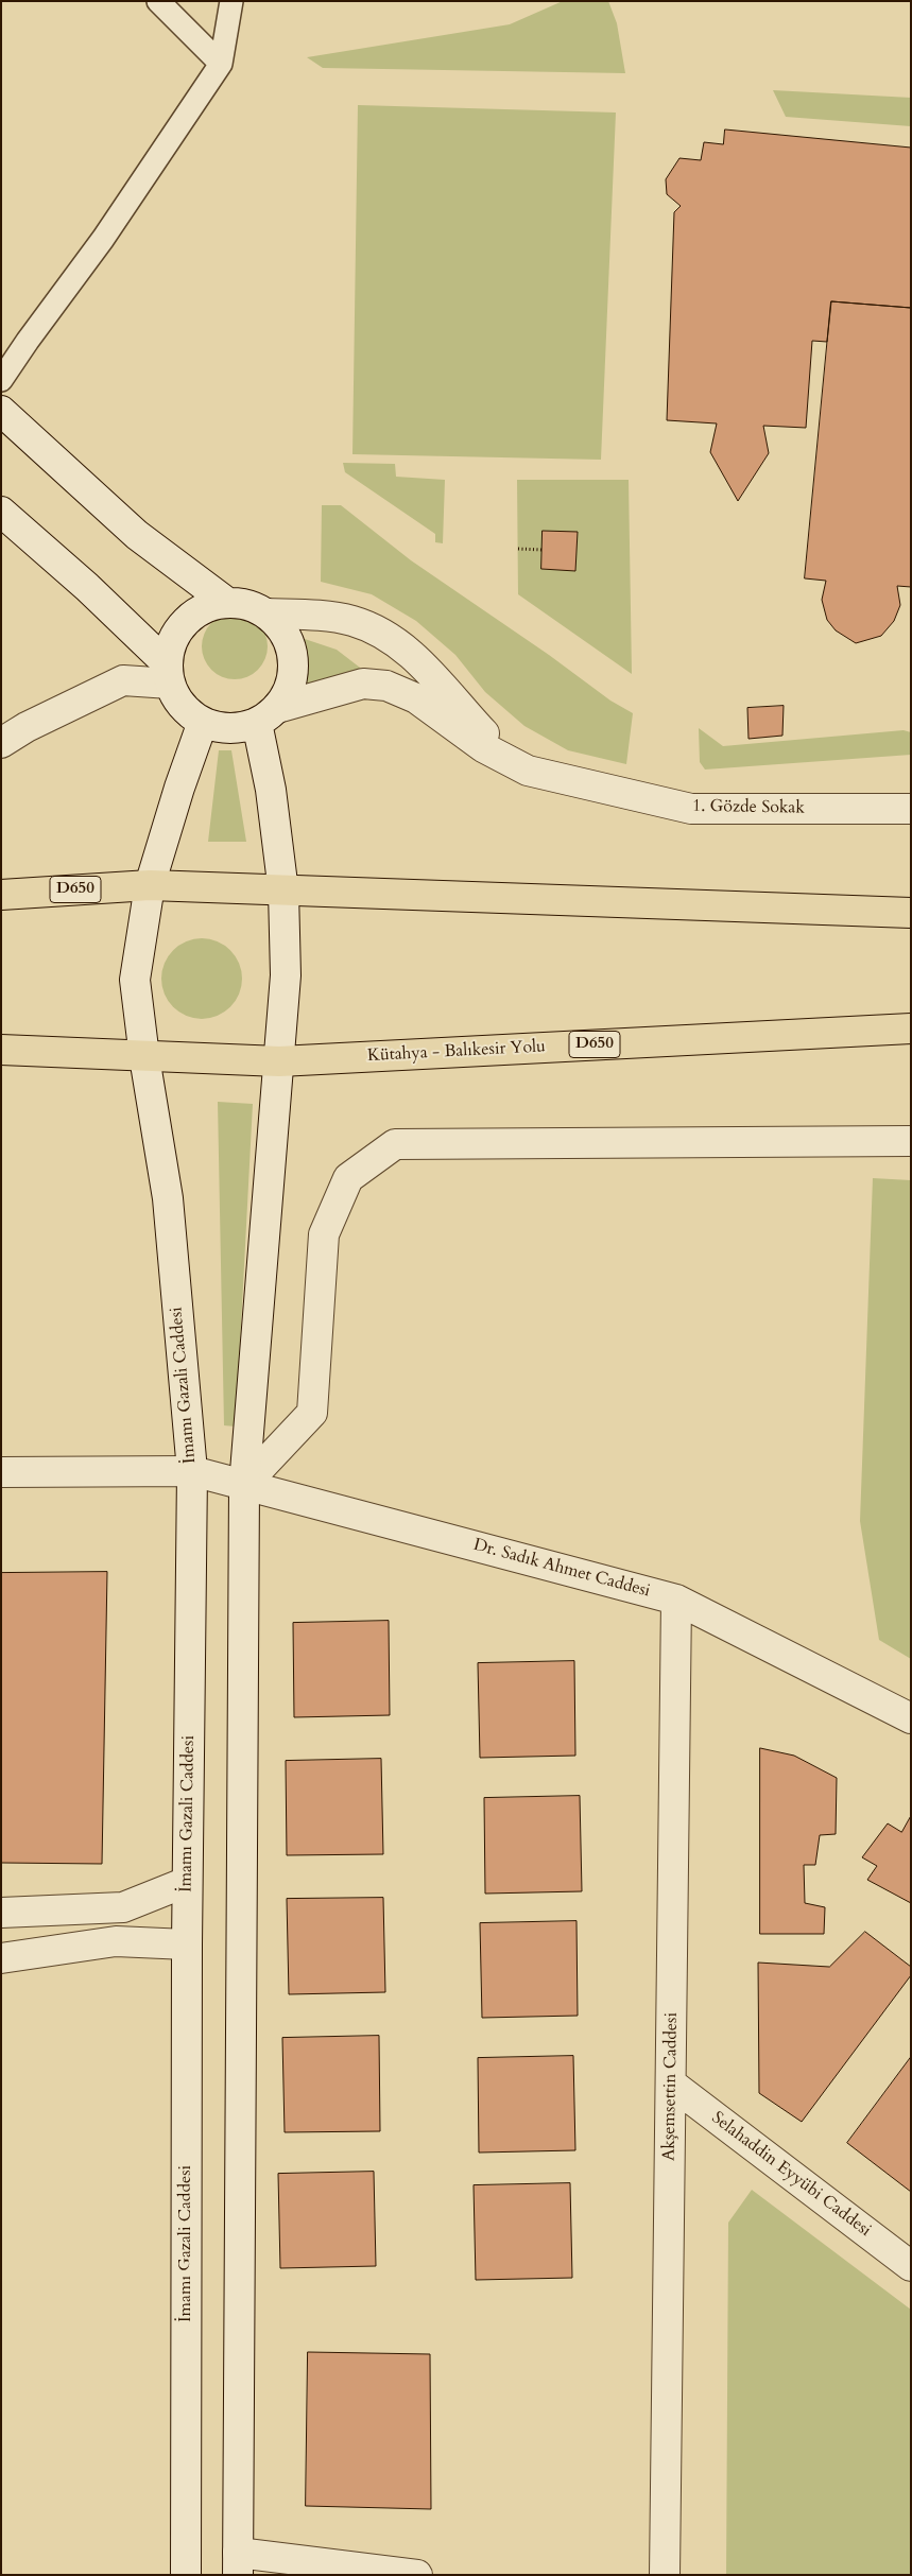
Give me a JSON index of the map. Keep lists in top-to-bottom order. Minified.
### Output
{"streets":{"highway":["D650","Kütahya - Balıkesir Yolu"],"street":["1. Gözde Sokak","İmamı Gazali Caddesi","Dr. Sadık Ahmet Caddesi","Akşemsettin Caddesi","Selahaddin Eyyübi Caddesi"]},"crossings":[["D650","İmamı Gazali Caddesi"],["Kütahya - Balıkesir Yolu","İmamı Gazali Caddesi"],["İmamı Gazali Caddesi","Dr. Sadık Ahmet Caddesi"],["Dr. Sadık Ahmet Caddesi","Akşemsettin Caddesi"],["Akşemsettin Caddesi","Selahaddin Eyyübi Caddesi"]]}
